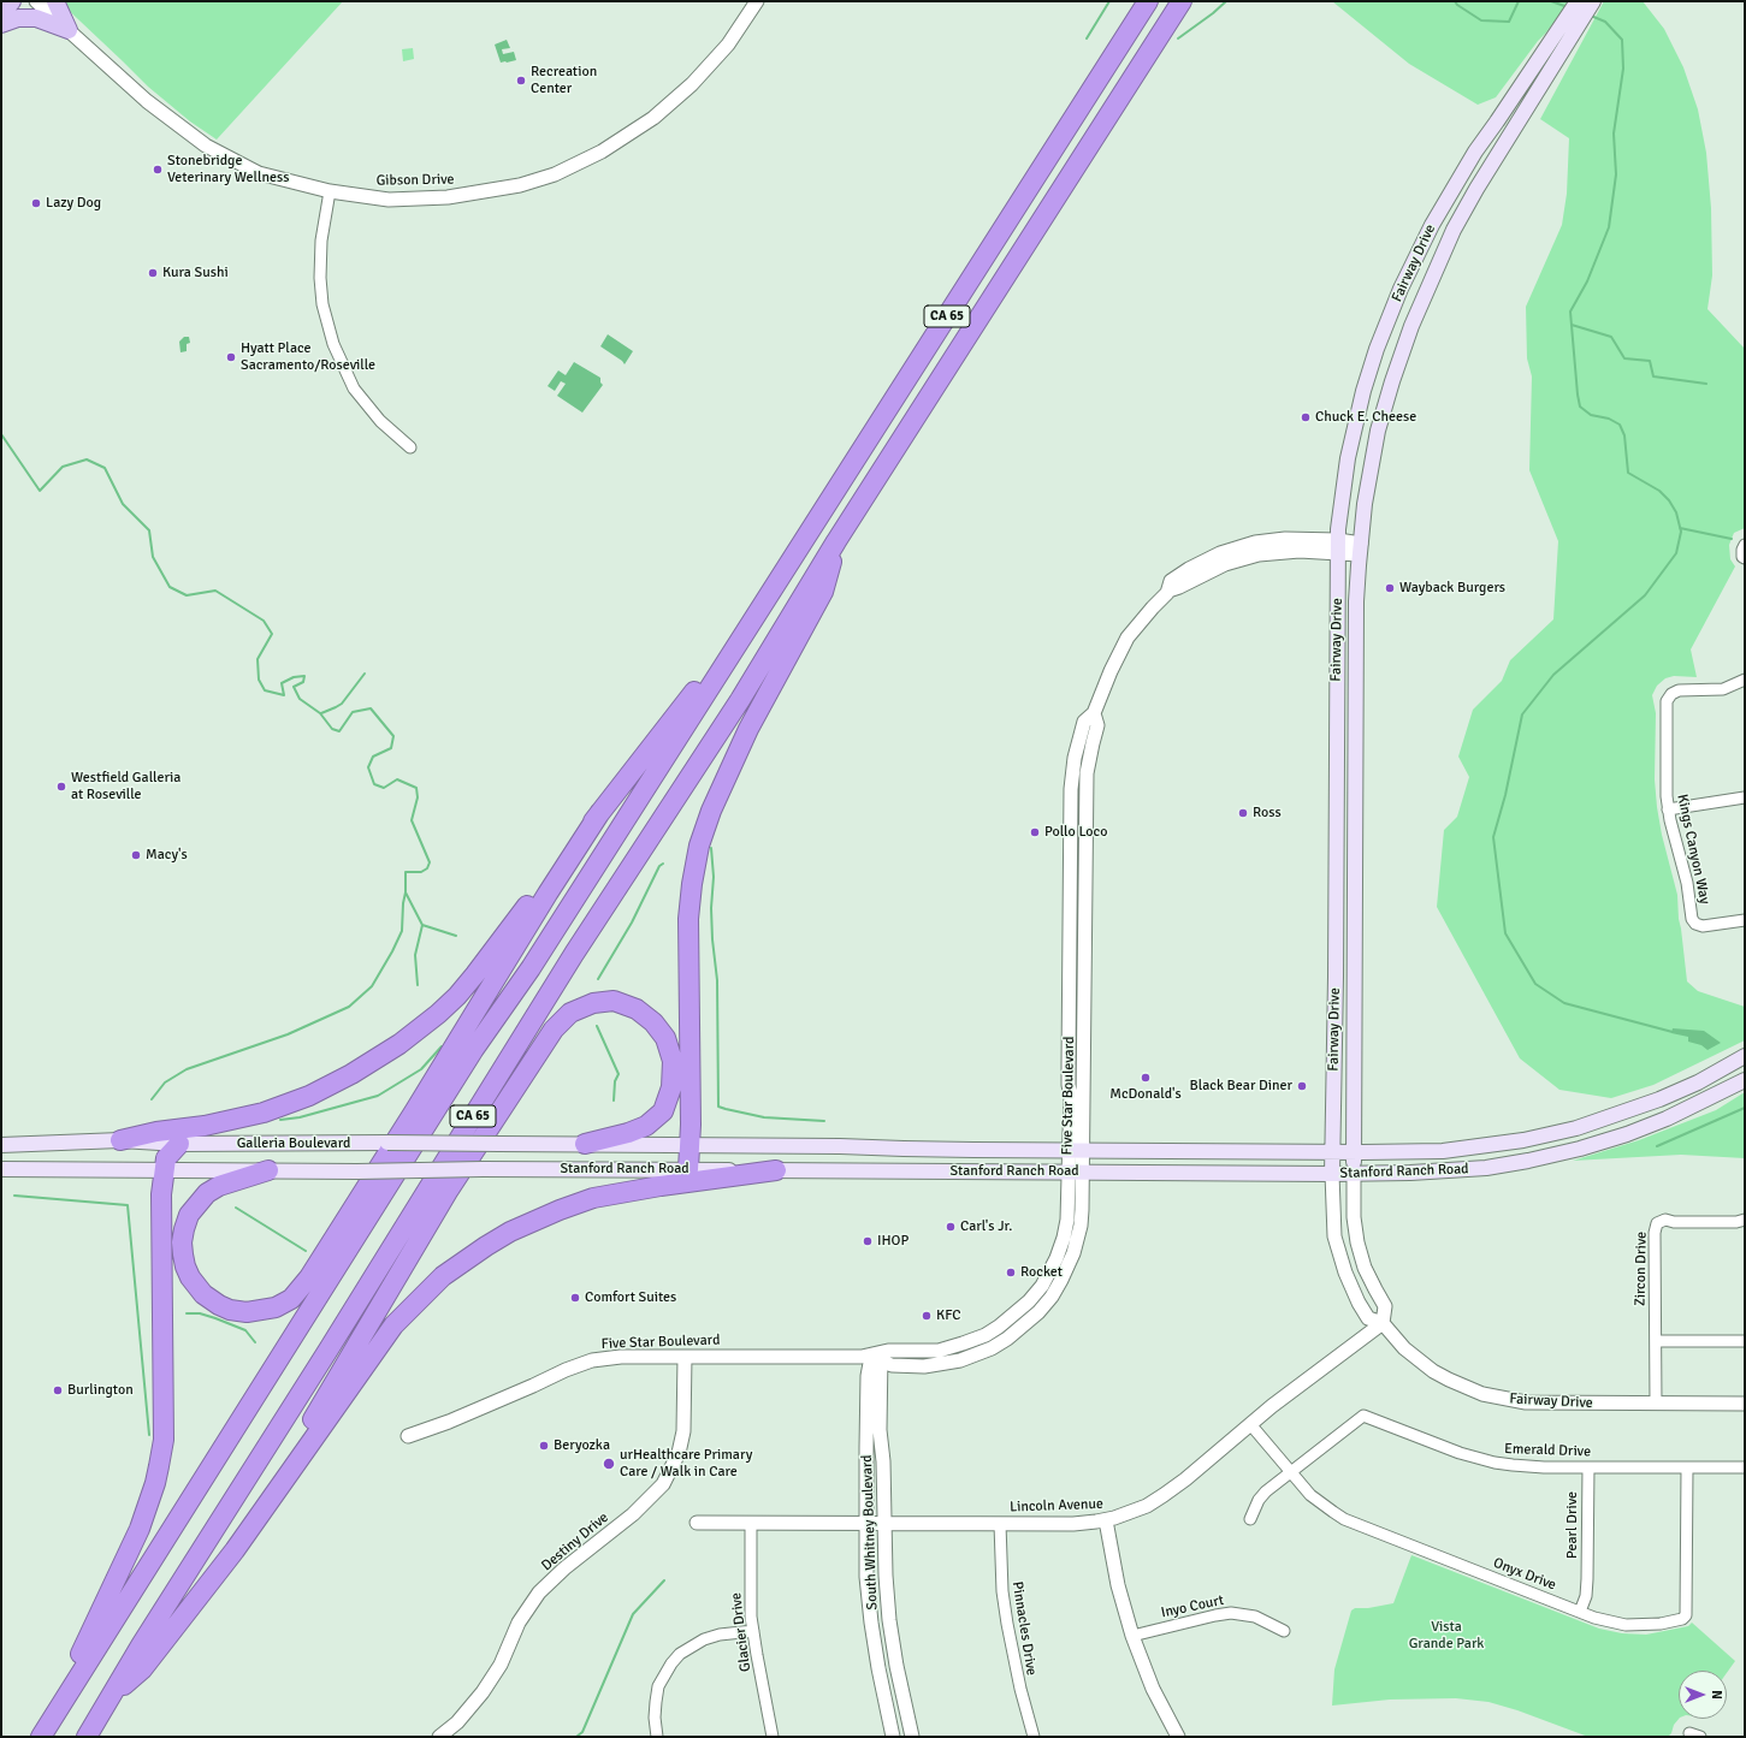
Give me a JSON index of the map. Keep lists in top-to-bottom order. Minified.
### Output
{"streets":{"highway":["CA 65"],"main road":["Fairway Drive","Galleria Boulevard","Stanford Ranch Road"],"street":["Gibson Drive","Kings Canyon Way","Five Star Boulevard","Zircon Drive","Emerald Drive","Lincoln Avenue","Pearl Drive","South Whitney Boulevard","Destiny Drive","Onyx Drive","Inyo Court","Pinnacles Drive","Glacier Drive"]},"crossings":[["Fairway Drive","Five Star Boulevard"],["Fairway Drive","Stanford Ranch Road"],["Fairway Drive","Zircon Drive"],["Fairway Drive","Lincoln Avenue"],["Five Star Boulevard","Stanford Ranch Road"],["Five Star Boulevard","South Whitney Boulevard"],["Five Star Boulevard","Destiny Drive"],["Galleria Boulevard","Stanford Ranch Road"],["Emerald Drive","Pearl Drive"],["Emerald Drive","Onyx Drive"],["Lincoln Avenue","South Whitney Boulevard"],["Lincoln Avenue","Onyx Drive"],["Lincoln Avenue","Pinnacles Drive"],["Lincoln Avenue","Glacier Drive"],["Pearl Drive","Onyx Drive"]],"parks":["Vista Grande Park"],"places":["Recreation Center","Stonebridge Veterinary Wellness","Lazy Dog","Kura Sushi","Hyatt Place Sacramento/Roseville","Chuck E. Cheese","Wayback Burgers","Westfield Galleria at Roseville","Ross","Pollo Loco","Macy's","McDonald's","Black Bear Diner","Carl's Jr.","IHOP","Rocket","Comfort Suites","KFC","Burlington","Beryozka","urHealthcare Primary Care / Walk in Care"],"north":"right"}
